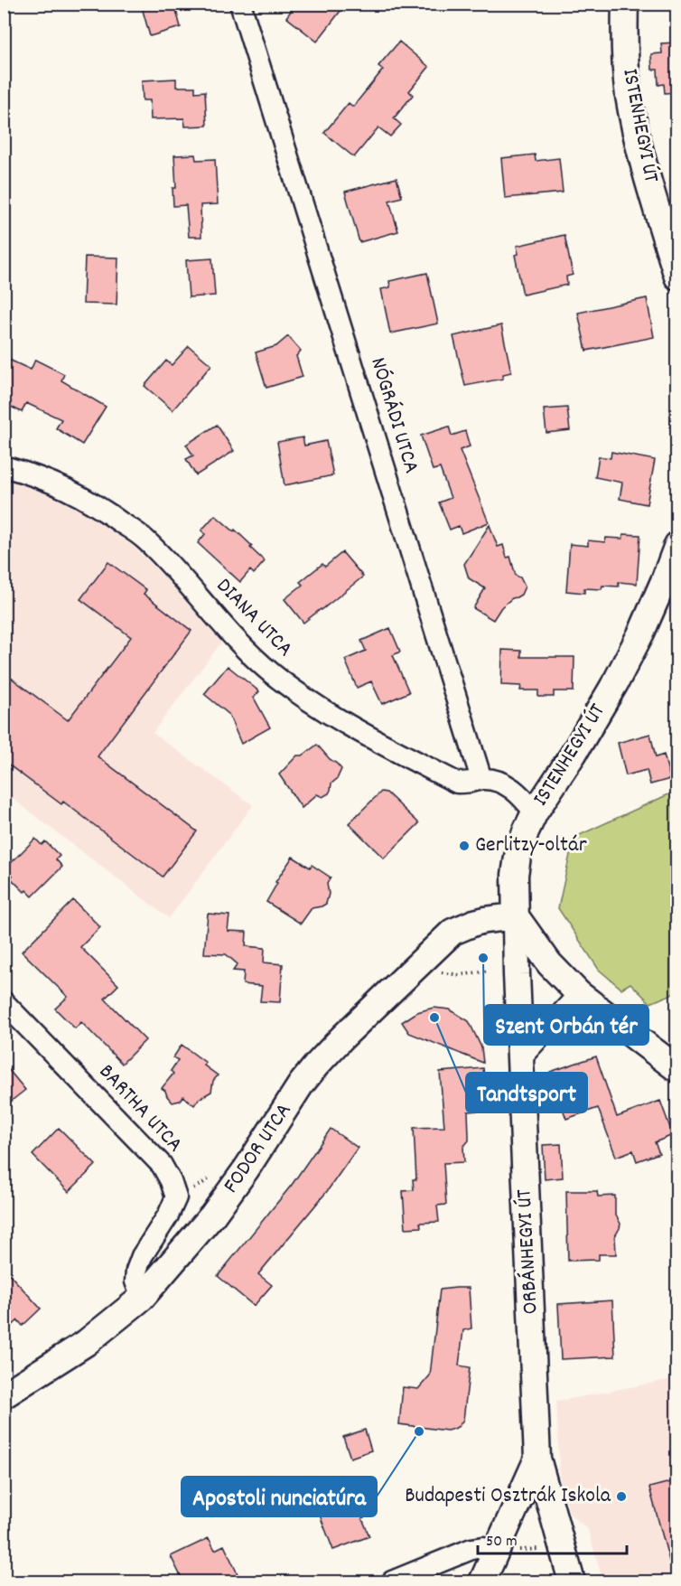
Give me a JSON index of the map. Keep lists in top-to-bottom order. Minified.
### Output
{"streets":{"street":["ISTENHEGYI ÚT","NÓGRÁDI UTCA","DIANA UTCA","BARTHA UTCA","FODOR UTCA","ORBÁNHEGYI ÚT"]},"crossings":[["ISTENHEGYI ÚT","FODOR UTCA"],["ISTENHEGYI ÚT","ORBÁNHEGYI ÚT"],["NÓGRÁDI UTCA","DIANA UTCA"],["BARTHA UTCA","FODOR UTCA"],["FODOR UTCA","ORBÁNHEGYI ÚT"]],"places":["Gerlitzy-oltár","Szent Orbán tér","Tandtsport","Apostoli nunciatúra","Budapesti Osztrák Iskola"],"scale_bar":"50 m"}
